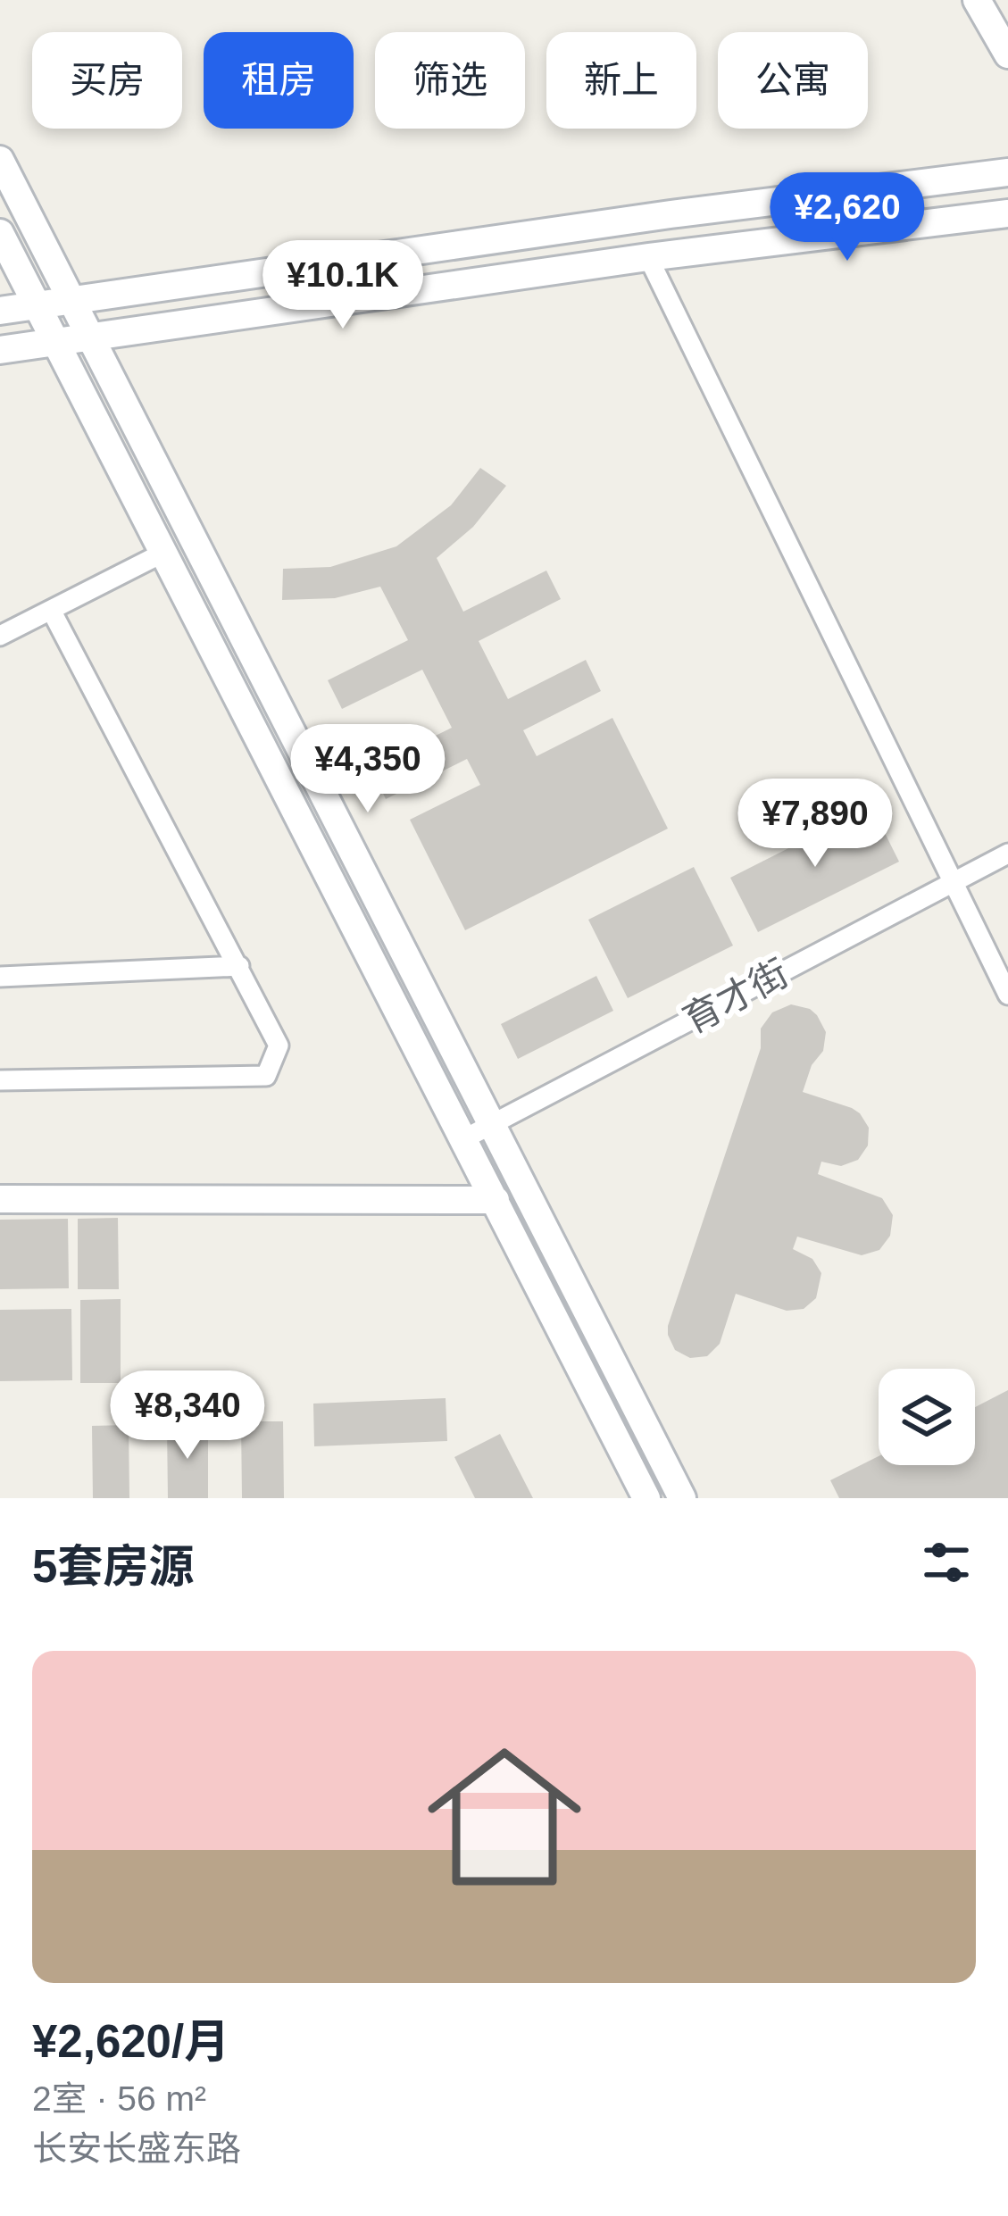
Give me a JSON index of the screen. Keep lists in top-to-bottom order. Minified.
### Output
{"streets":{"street":["育才街"]},"page":{"chip":["买房","租房","筛选","新上","公寓"],"price":["¥2,620","¥10.1K","¥4,350","¥7,890","¥8,340"],"heading":"5套房源","list":[{"name":"¥2,620/月","note":"2室 · 56 m² · 长安长盛东路"}]}}
